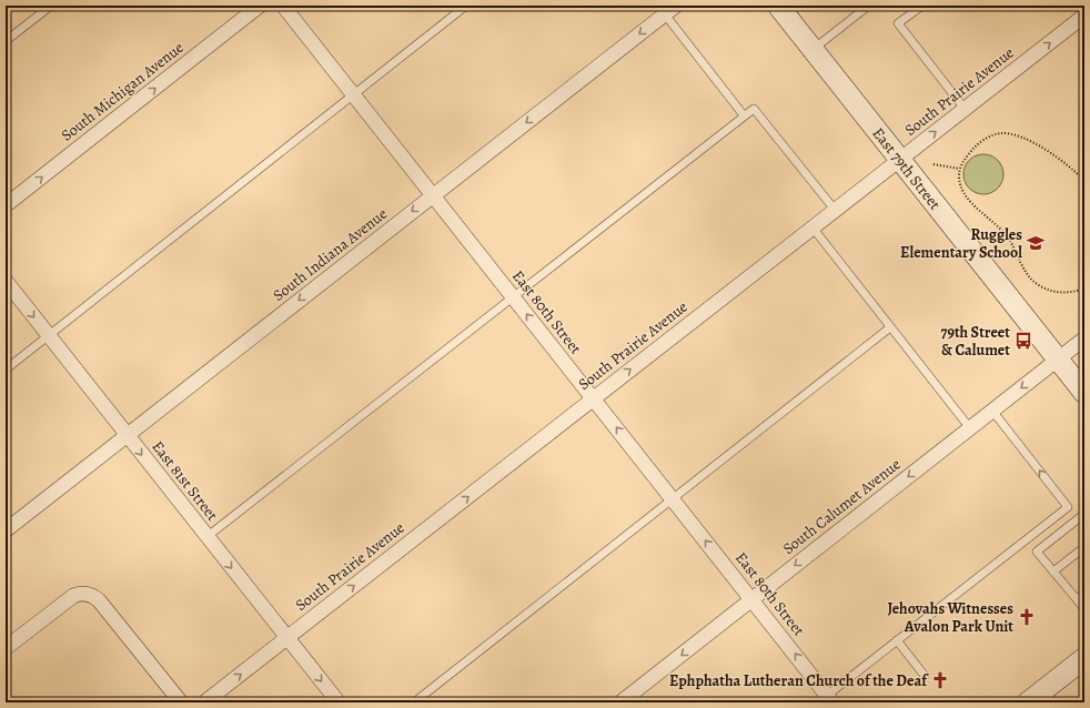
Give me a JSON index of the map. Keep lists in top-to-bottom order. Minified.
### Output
{"streets":{"main road":["East 79th Street"],"street":["South Michigan Avenue","South Prairie Avenue","South Indiana Avenue","East 80th Street","East 81st Street","South Calumet Avenue"]},"crossings":[["South Prairie Avenue","East 79th Street"],["South Prairie Avenue","East 80th Street"],["South Prairie Avenue","East 81st Street"],["East 79th Street","South Calumet Avenue"],["South Indiana Avenue","East 80th Street"],["South Indiana Avenue","East 81st Street"],["East 80th Street","South Calumet Avenue"]],"one_way":["South Michigan Avenue","South Prairie Avenue","South Indiana Avenue","East 80th Street","East 81st Street","South Calumet Avenue"],"places":{"school or university":["Ruggles Elementary School"],"bus stop":["79th Street & Calumet"],"church":["Jehovahs Witnesses Avalon Park Unit","Ephphatha Lutheran Church of the Deaf"]}}
